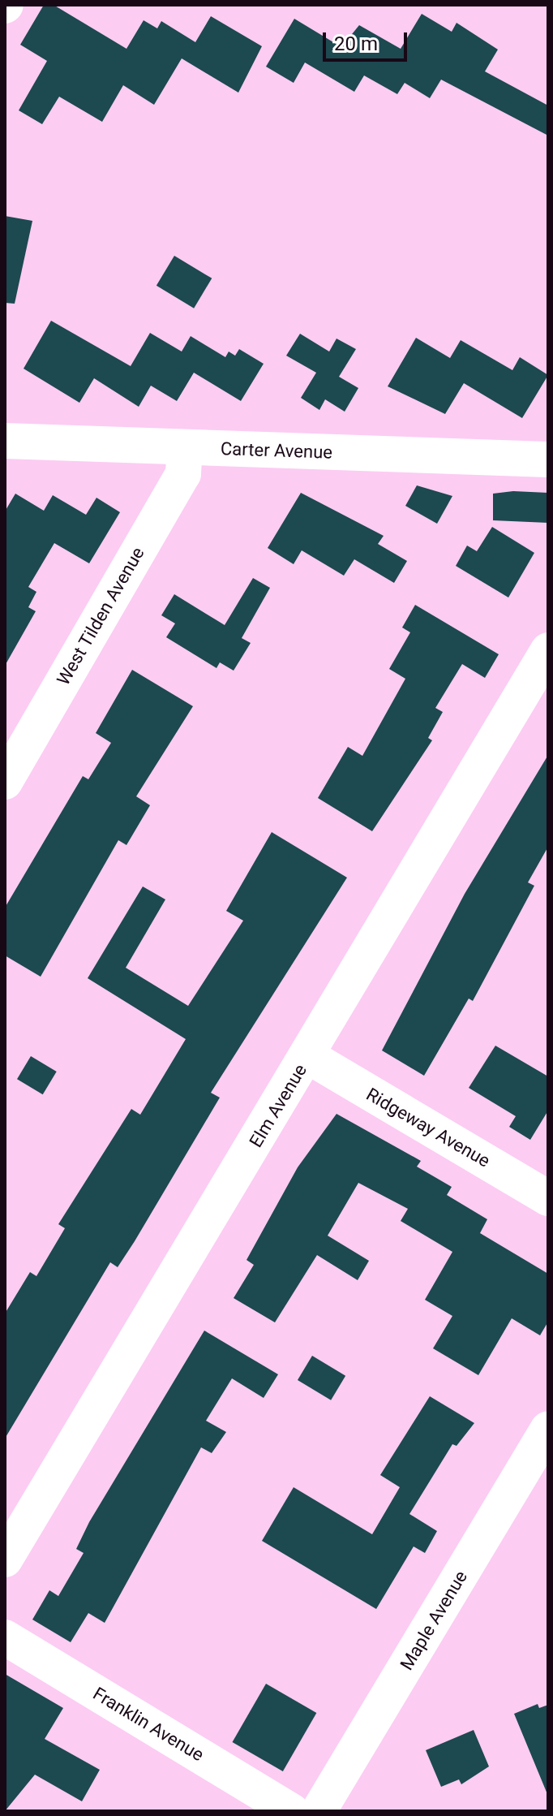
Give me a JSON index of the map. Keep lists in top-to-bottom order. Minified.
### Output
{"streets":{"street":["Carter Avenue","West Tilden Avenue","Elm Avenue","Ridgeway Avenue","Maple Avenue","Franklin Avenue"]},"crossings":[["Carter Avenue","West Tilden Avenue"],["Elm Avenue","Ridgeway Avenue"]],"scale_bar":"20 m"}
